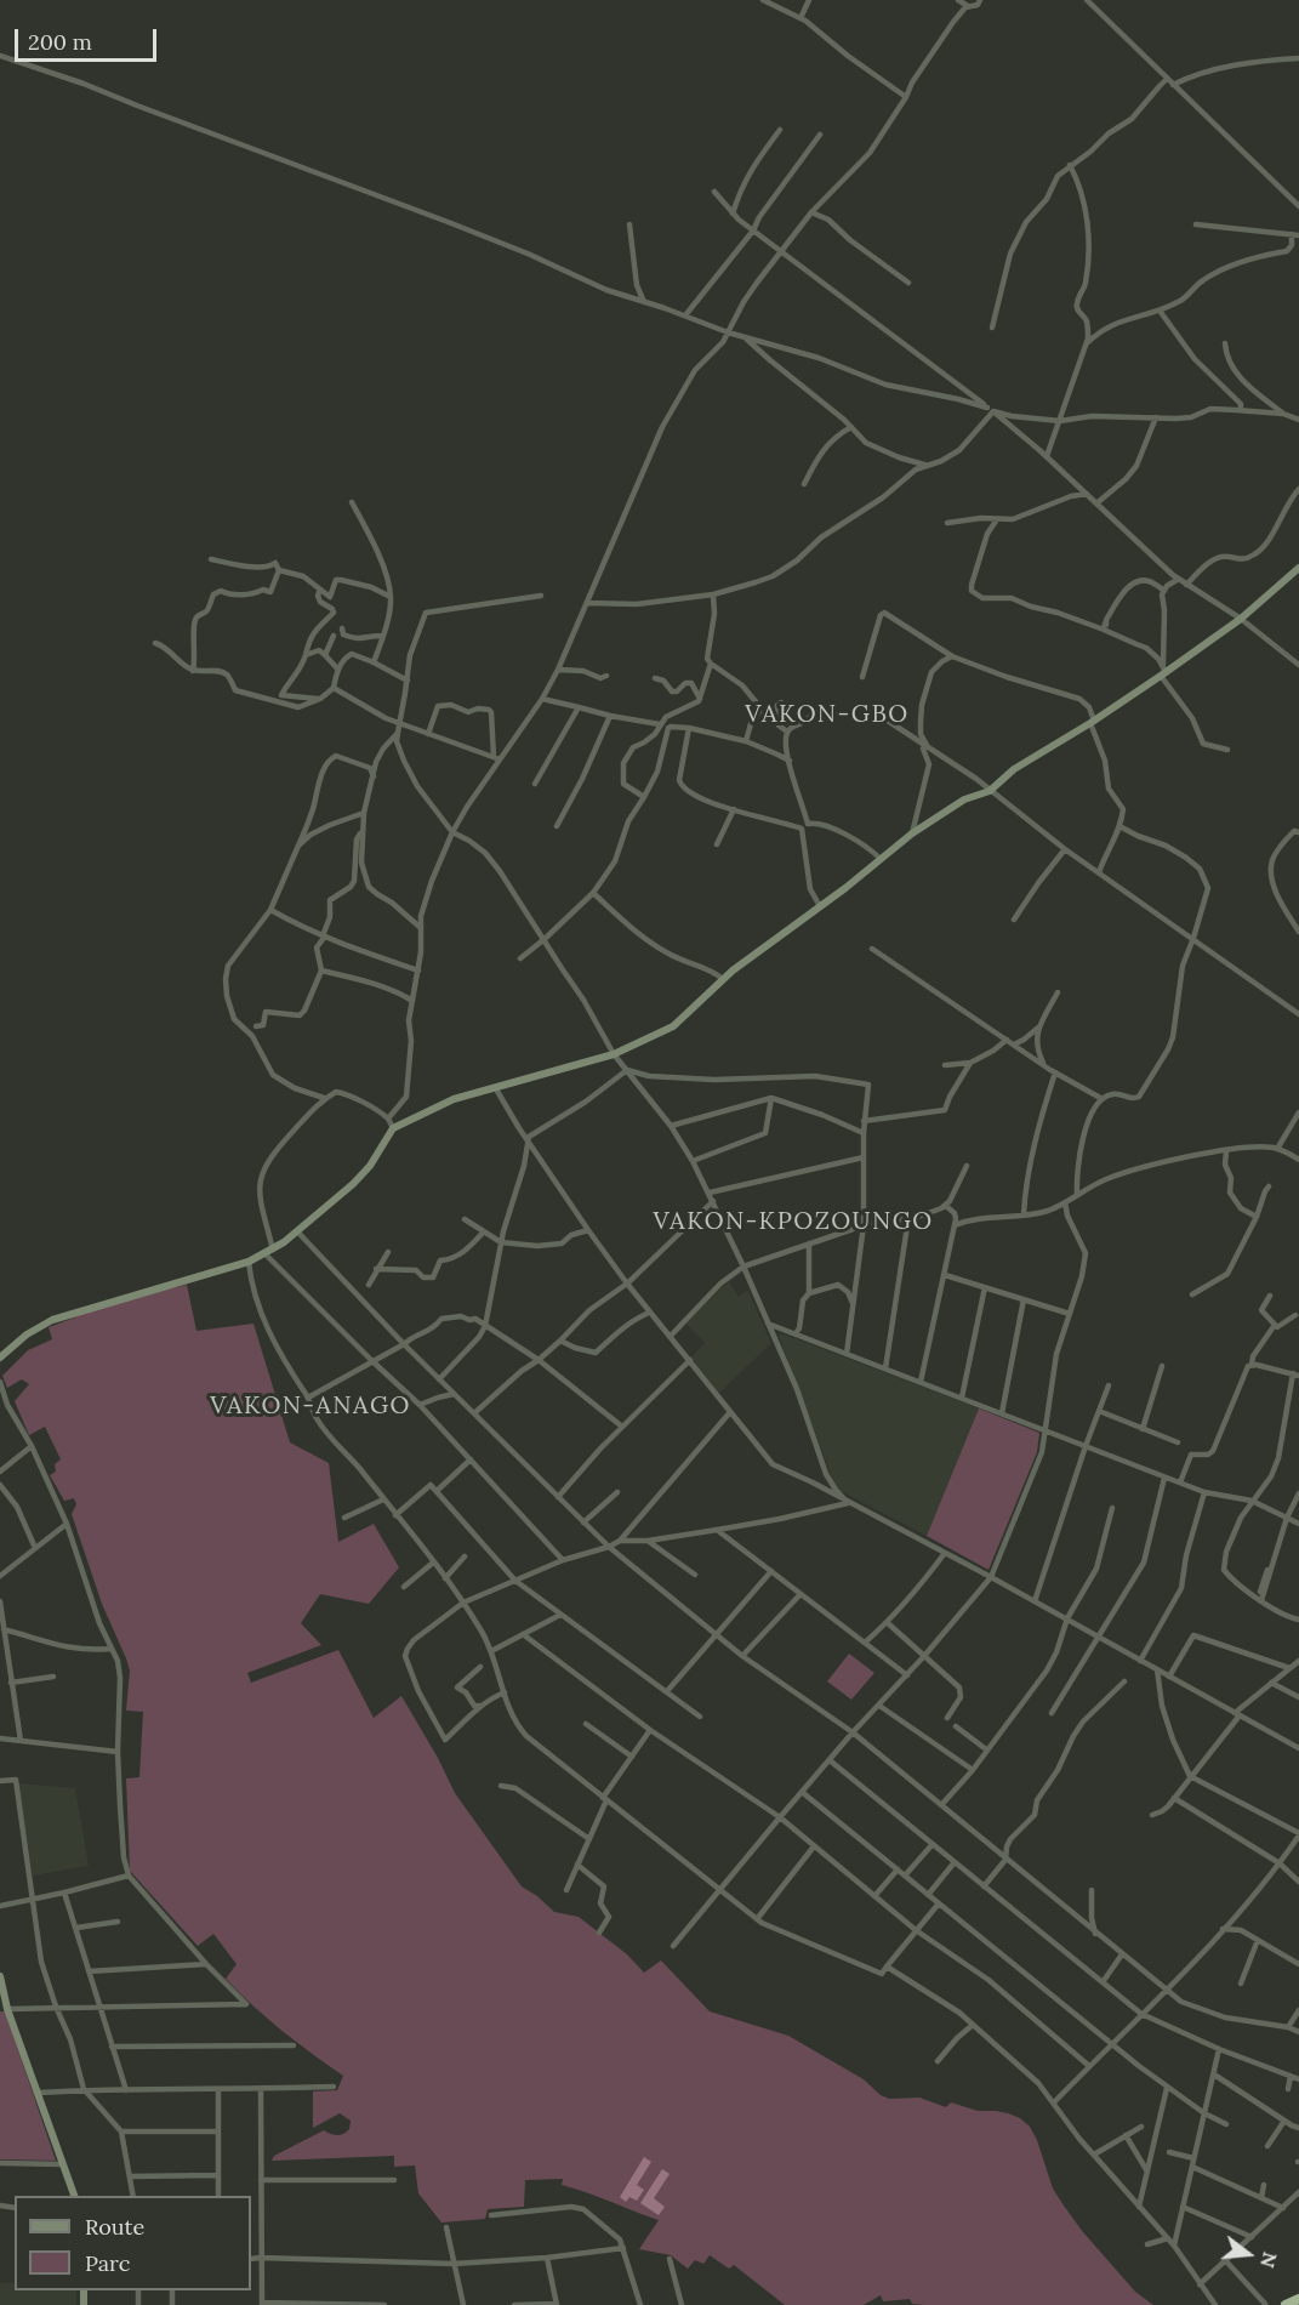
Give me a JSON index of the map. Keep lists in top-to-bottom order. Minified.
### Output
{"districts":["VAKON-GBO","VAKON-KPOZOUNGO","VAKON-ANAGO"],"legend":["Route","Parc"],"scale_bar":"200 m","north":"right"}
